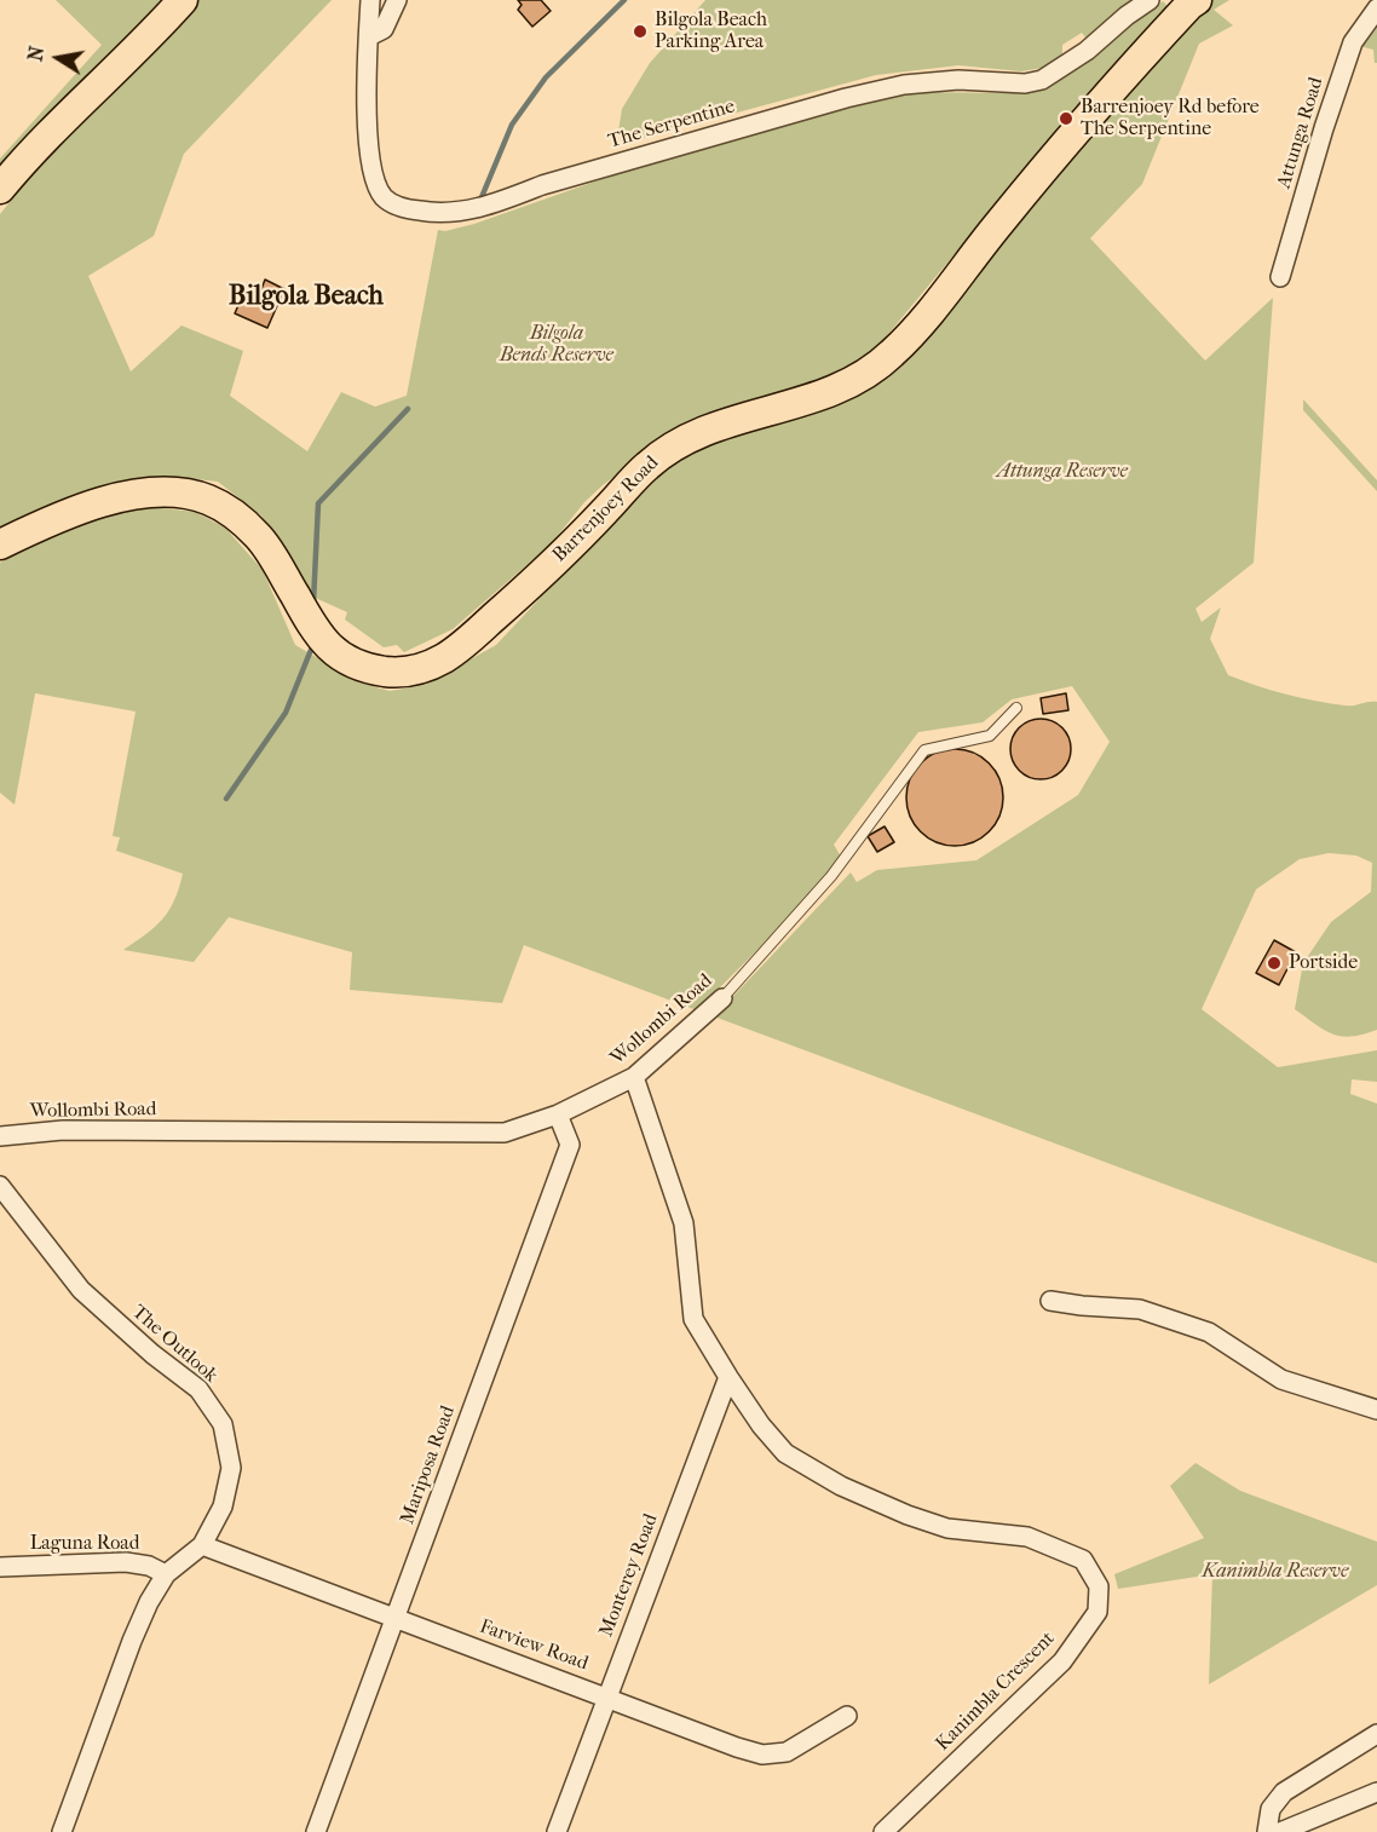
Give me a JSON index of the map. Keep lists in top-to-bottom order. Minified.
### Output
{"streets":{"main road":["Barrenjoey Road"],"street":["The Serpentine","Attunga Road","Wollombi Road","The Outlook","Mariposa Road","Laguna Road","Monterey Road","Farview Road","Kanimbla Crescent"]},"crossings":[["Wollombi Road","Mariposa Road"],["Wollombi Road","Kanimbla Crescent"],["The Outlook","Laguna Road"],["The Outlook","Farview Road"],["Mariposa Road","Farview Road"],["Monterey Road","Farview Road"],["Monterey Road","Kanimbla Crescent"]],"districts":["Bilgola Beach"],"parks":["Bilgola Bends Reserve","Attunga Reserve","Kanimbla Reserve"],"places":["Bilgola Beach Parking Area","Barrenjoey Rd before The Serpentine","Portside"],"north":"left"}
